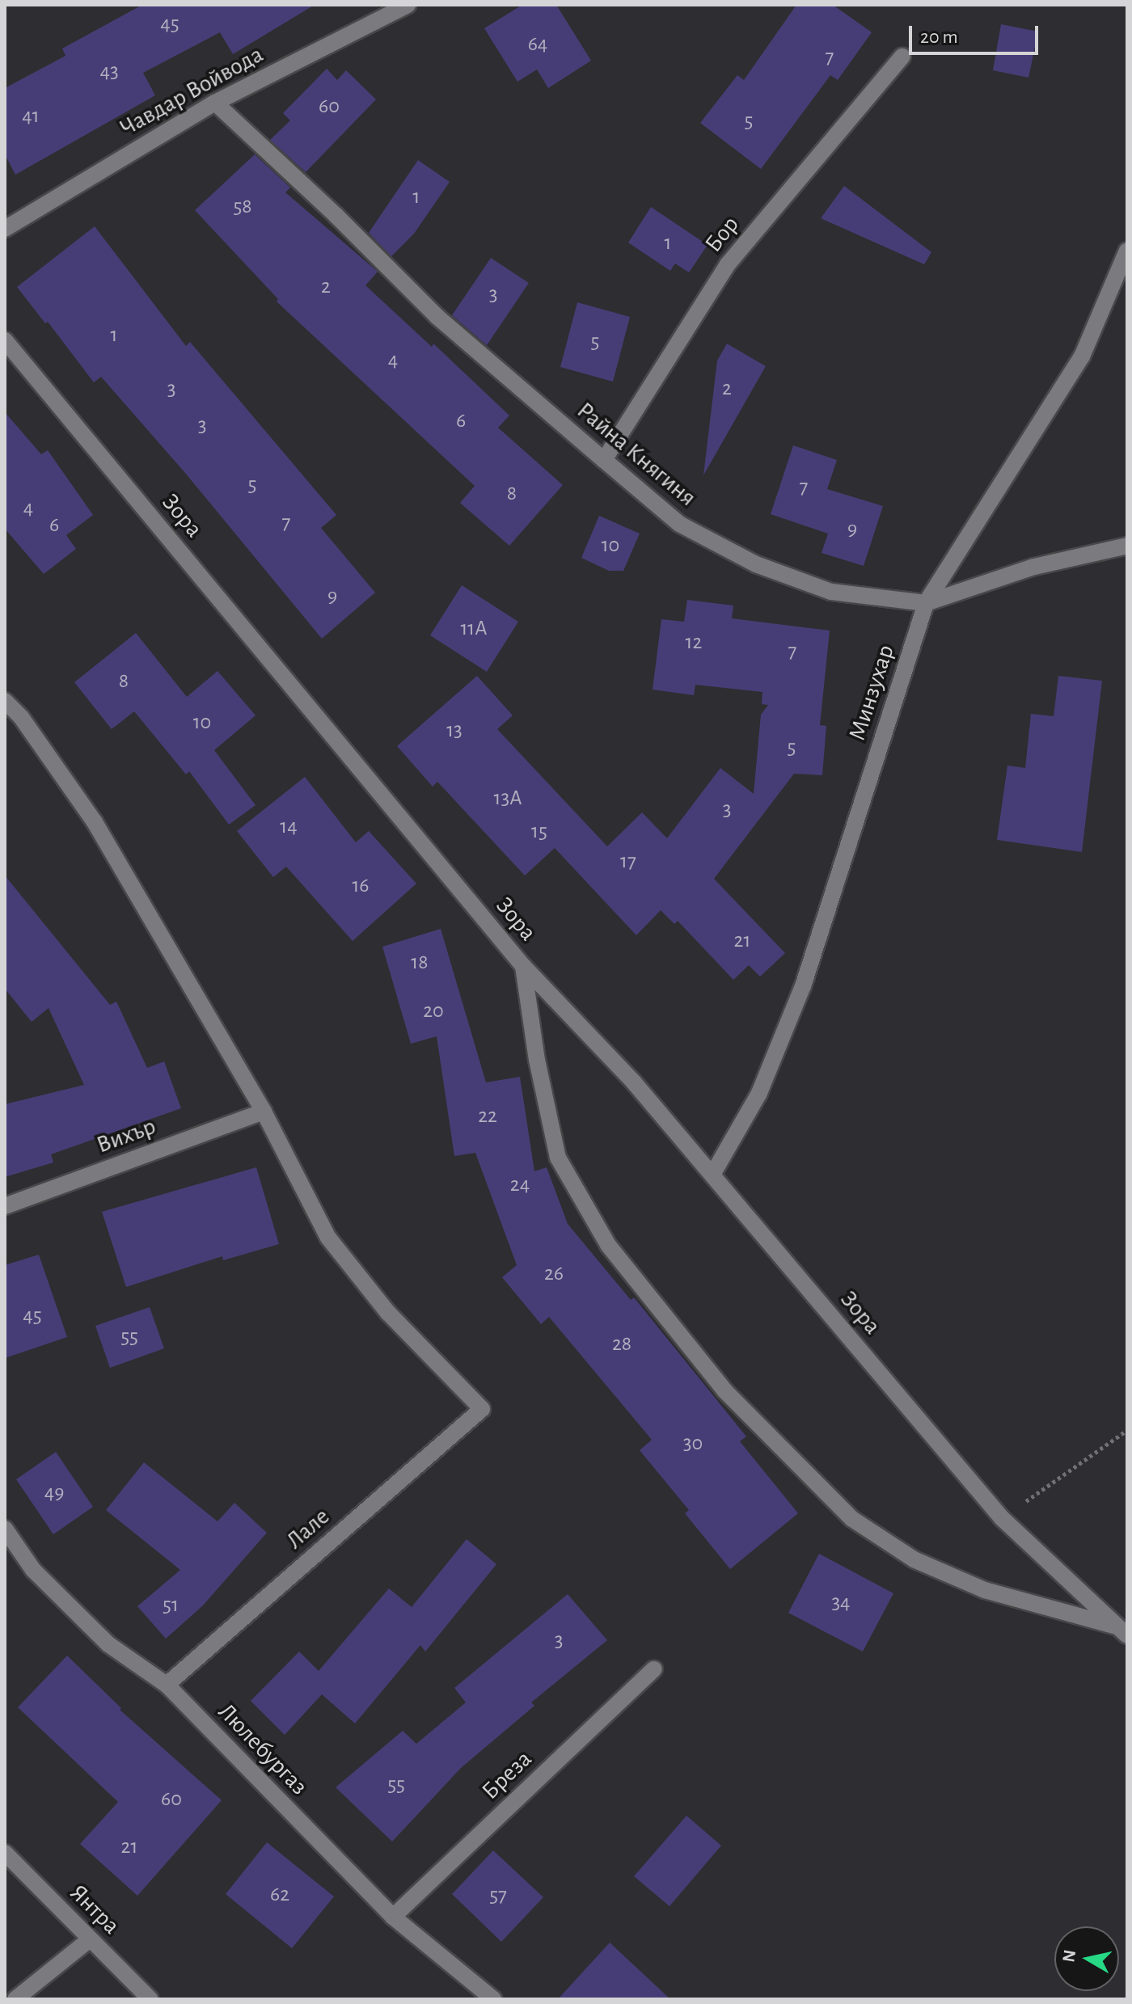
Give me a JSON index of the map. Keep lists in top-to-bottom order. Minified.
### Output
{"streets":{"street":["Чавдар Войвода","Бор","Райна Княгиня","Зора","Минзухар","Вихър","Лале","Люлебургаз","Бреза","Янтра"]},"crossings":[["Чавдар Войвода","Райна Княгиня"],["Бор","Райна Княгиня"],["Райна Княгиня","Минзухар"],["Зора","Минзухар"],["Вихър","Лале"],["Лале","Люлебургаз"],["Люлебургаз","Бреза"]],"house_numbers":["45","64","7","43","60","41","5","1","58","1","2","3","1","5","4","2","3","6","3","5","7","8","4","7","6","9","10","9","11А","12","7","8","10","13","5","13А","3","14","15","17","16","21","18","20","22","24","26","45","55","28","30","49","34","51","3","55","60","21","62","57"],"scale_bar":"20 m","north":"left"}
